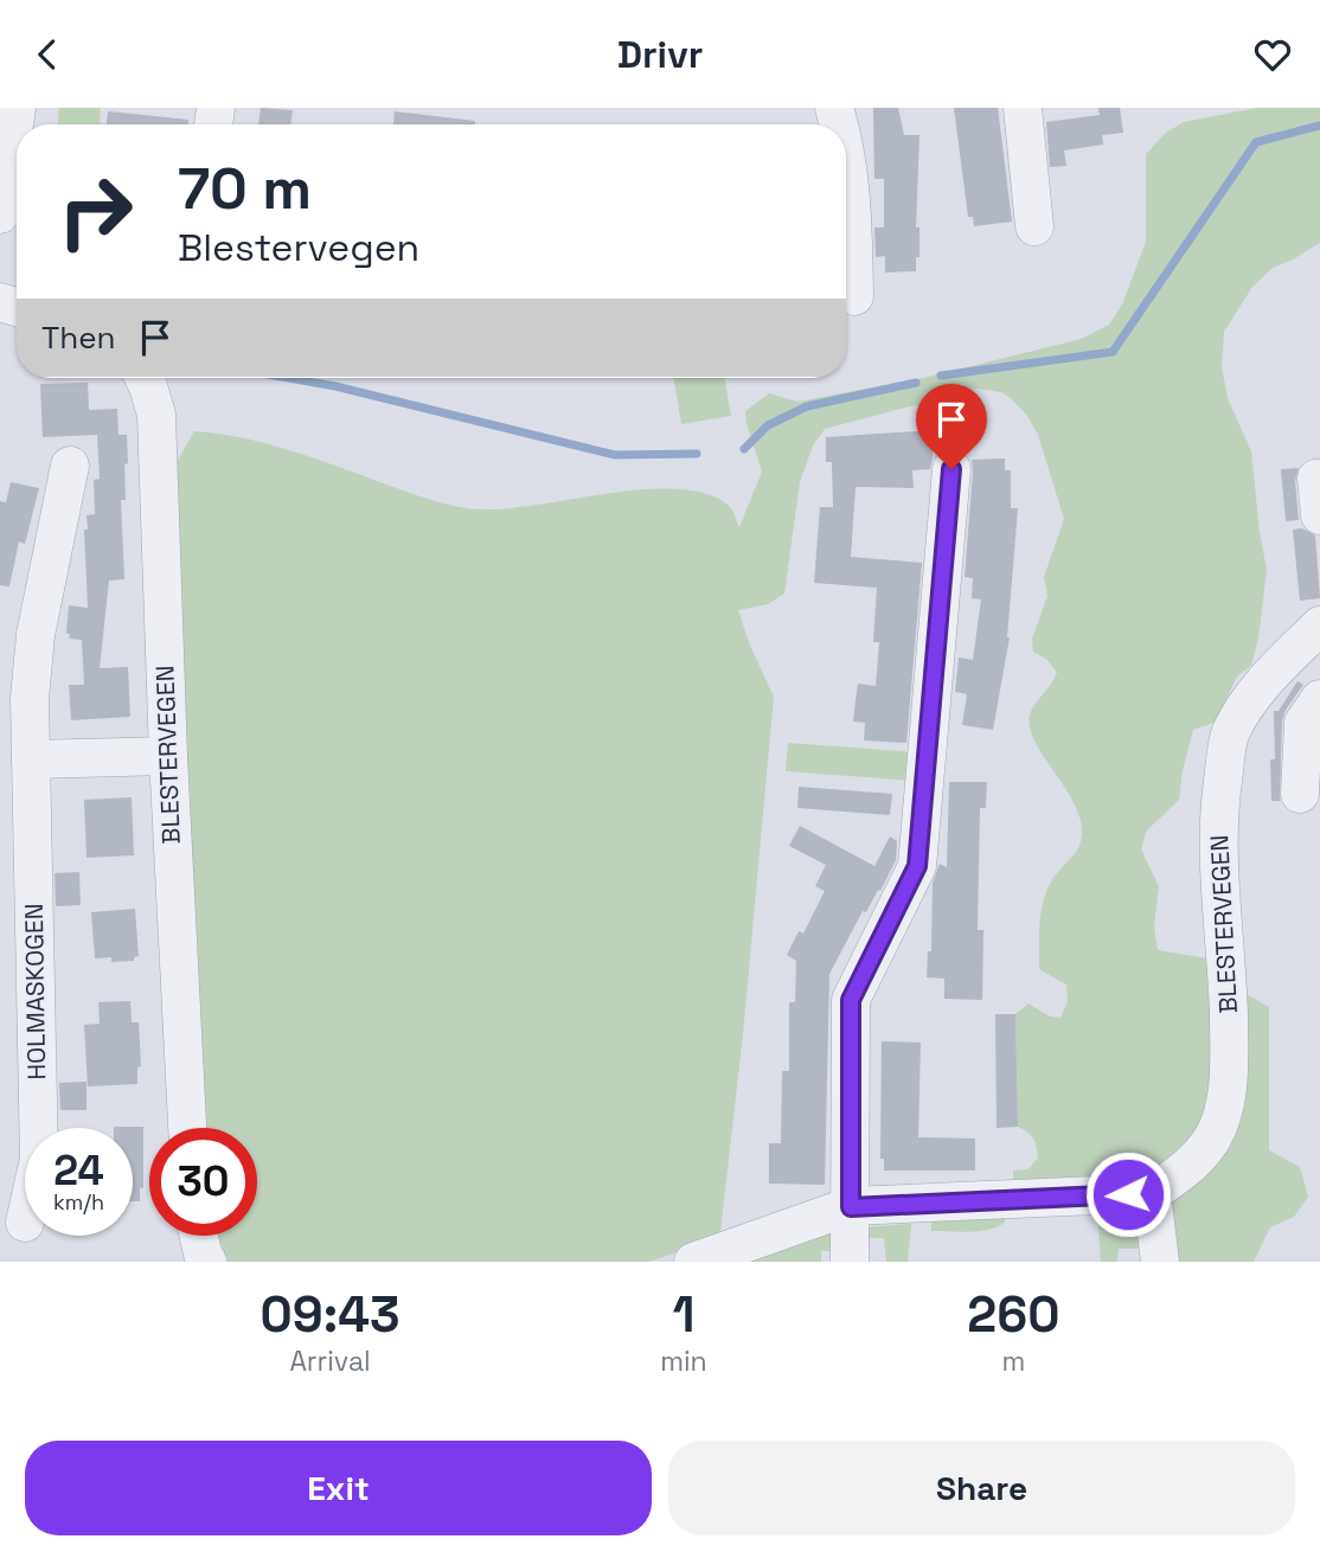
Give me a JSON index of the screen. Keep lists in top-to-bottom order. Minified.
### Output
{"streets":{"street":["BLESTERVEGEN","HOLMASKOGEN"]},"page":{"header":"Drivr","turn":["70 m","Blestervegen"],"then":"Then","speed":"24 km/h","limit":"30","eta":["09:43","Arrival","1","min","260","m"],"buttons":["Exit","Share"]}}
